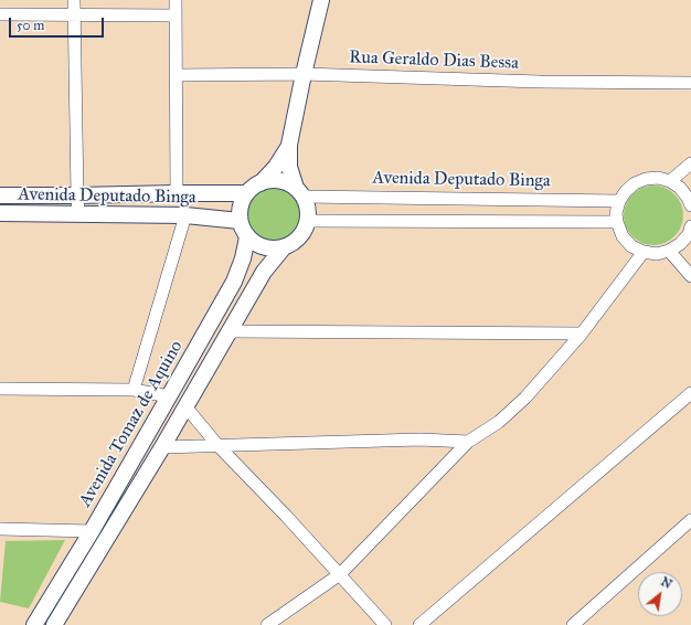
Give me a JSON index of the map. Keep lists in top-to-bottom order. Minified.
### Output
{"streets":{"street":["Rua Geraldo Dias Bessa","Avenida Deputado Binga","Avenida Tomaz de Aquino"]},"crossings":[["Avenida Deputado Binga","Avenida Tomaz de Aquino"]],"scale_bar":"50 m","north":"top right"}
